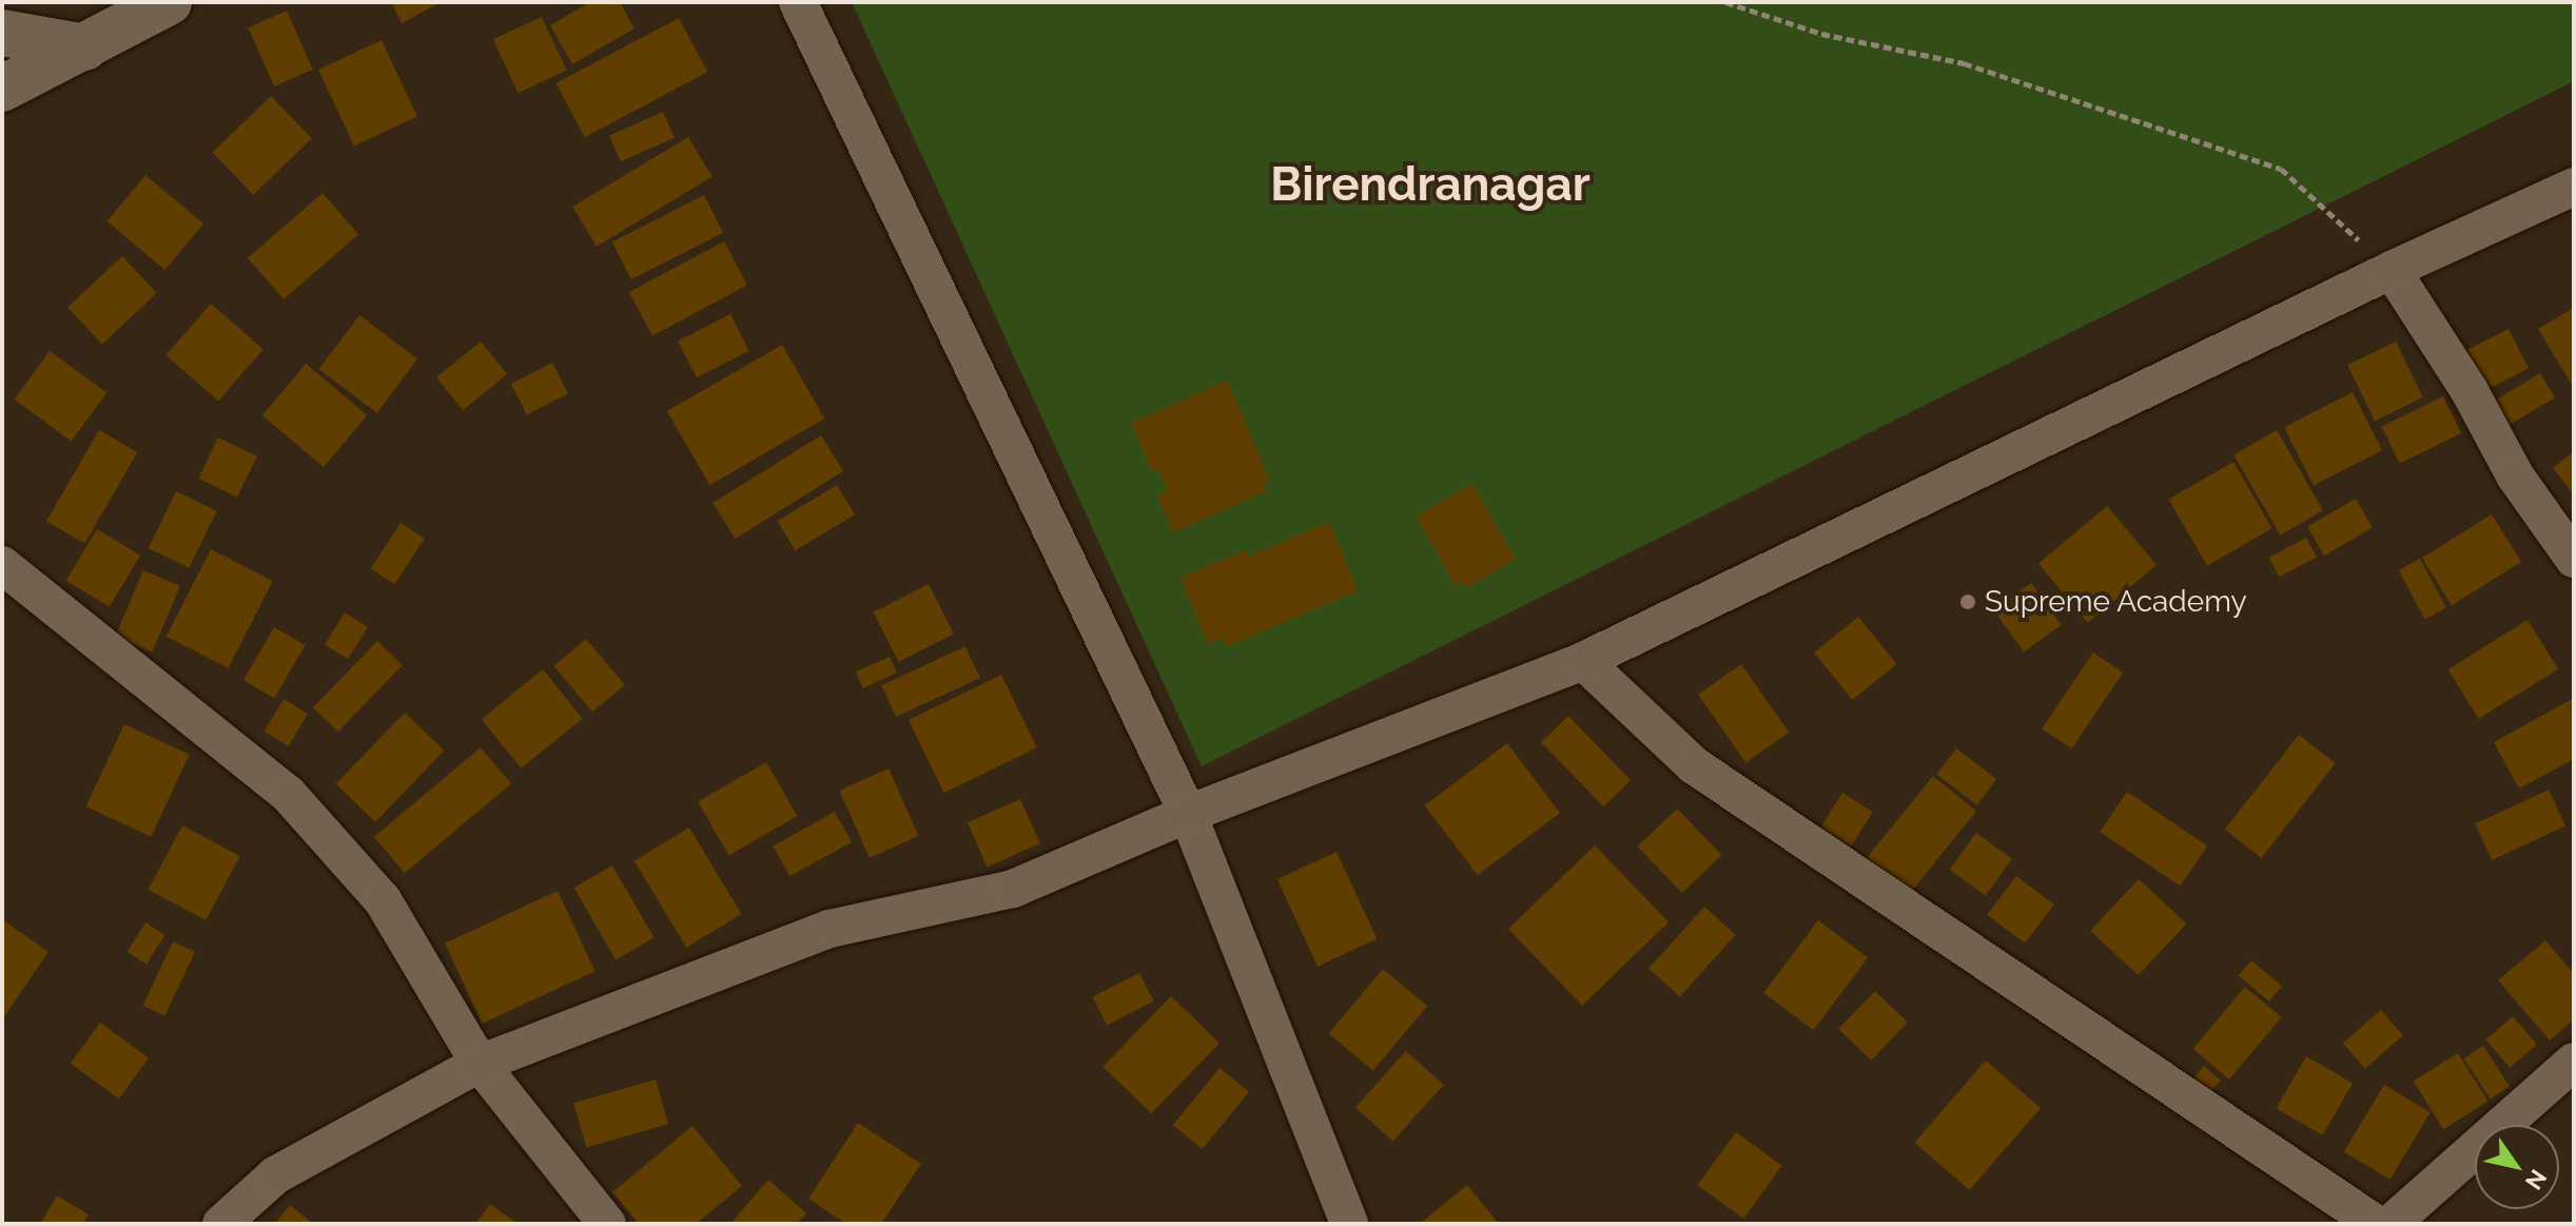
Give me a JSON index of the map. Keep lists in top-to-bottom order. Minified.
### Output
{"districts":["Birendranagar"],"places":["Supreme Academy"],"north":"bottom right"}
